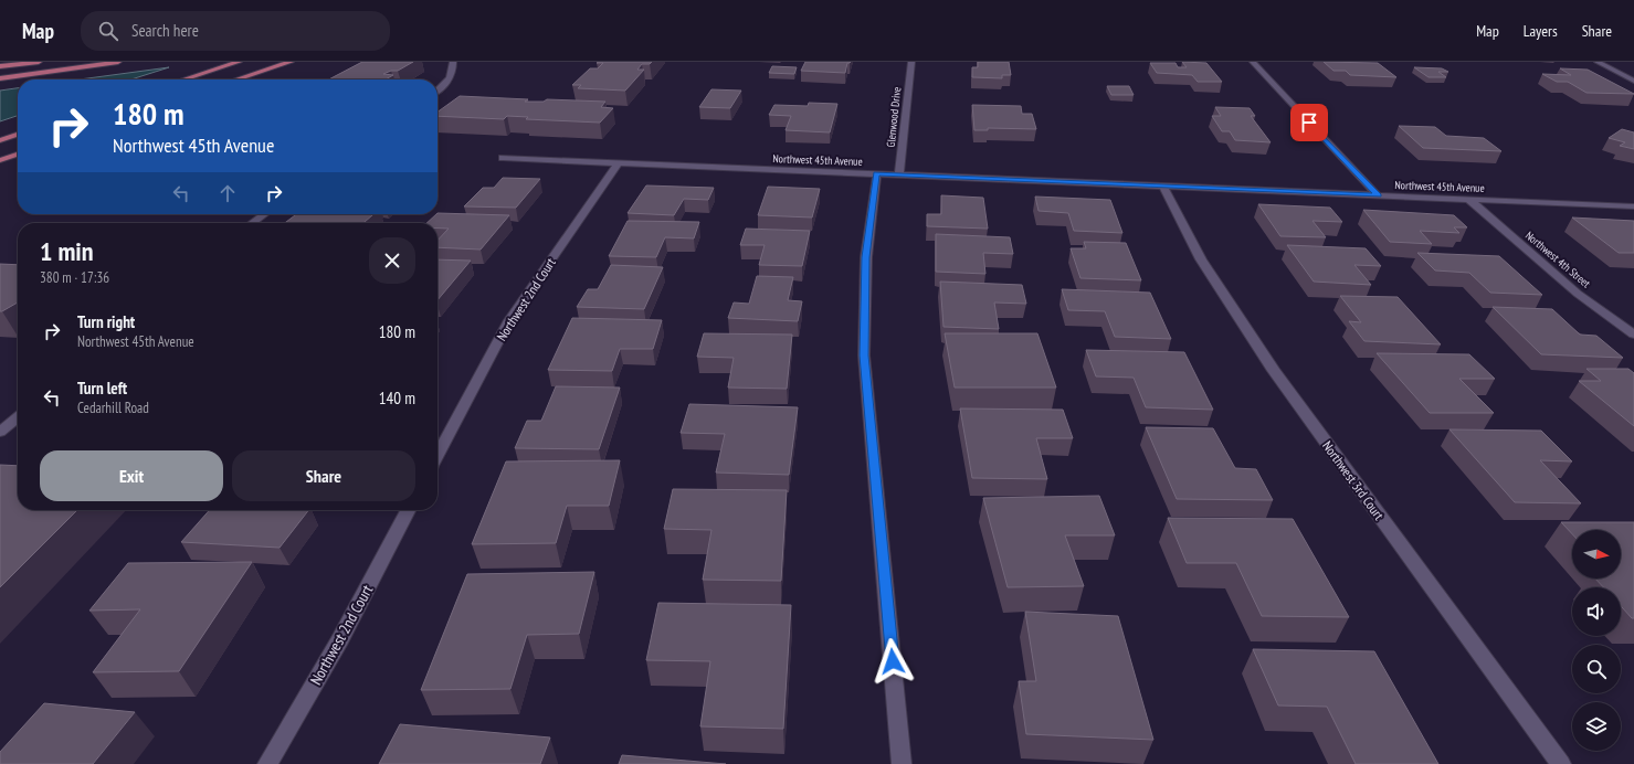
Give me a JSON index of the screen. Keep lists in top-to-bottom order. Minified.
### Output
{"streets":{"street":["Glenwood Drive","Northwest 45th Avenue","Northwest 4th Street","Northwest 2nd Court","Northwest 3rd Court"]},"crossings":[["Glenwood Drive","Northwest 45th Avenue"],["Northwest 45th Avenue","Northwest 4th Street"],["Northwest 45th Avenue","Northwest 2nd Court"],["Northwest 45th Avenue","Northwest 3rd Court"]],"north":"right","page":{"header":"Map","search":"Search here","nav":["Map","Layers","Share"],"turn":["180 m","Northwest 45th Avenue"],"heading":["1 min","380 m · 17:36"],"list":[{"name":"Turn right","note":"Northwest 45th Avenue","value":"180 m"},{"name":"Turn left","note":"Cedarhill Road","value":"140 m"}],"buttons":["Exit","Share"]}}
